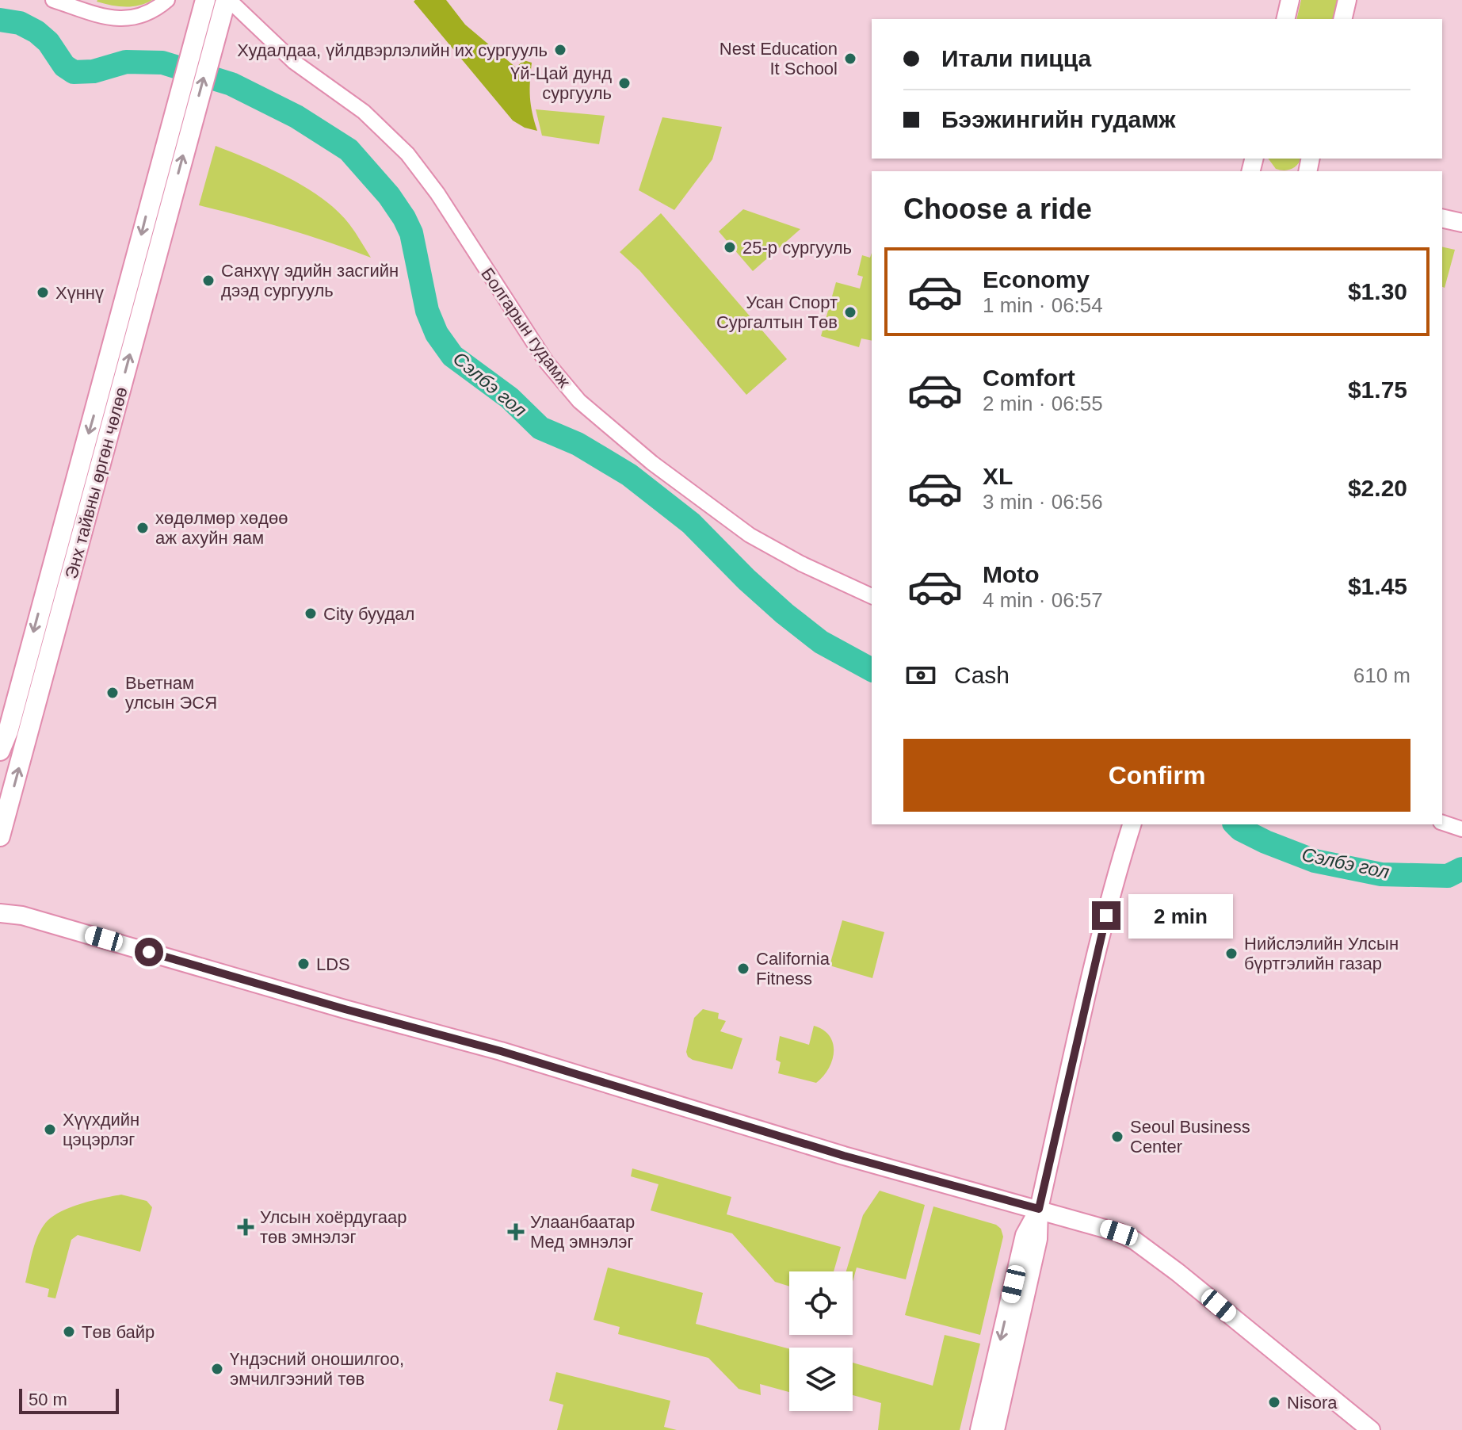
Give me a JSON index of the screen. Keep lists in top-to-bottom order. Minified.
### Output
{"streets":{"highway":["Энх тайвны өргөн чөлөө"],"street":["Болгарын гудамж"]},"water":["Сэлбэ гол"],"places":{"other":["Худалдаа, үйлдвэрлэлийн их сургууль","Nest Education It School","Үй-Цай дунд сургууль","25-р сургууль","Санхүү эдийн засгийн дээд сургууль","Хүннү","Усан Спорт Сургалтын Төв","хөдөлмөр хөдөө аж ахуйн яам","City буудал","Вьетнам улсын ЭСЯ","Нийслэлийн Улсын бүртгэлийн газар","LDS","California Fitness","Хүүхдийн цэцэрлэг","Seoul Business Center","Төв байр","Үндэсний оношилгоо, эмчилгээний төв","Nisora"],"health":["Улсын хоёрдугаар төв эмнэлэг","Улаанбаатар Мед эмнэлэг"]},"scale_bar":"50 m","page":{"banner":["Итали пицца","Бээжингийн гудамж"],"heading":"Choose a ride","list":[{"name":"Economy","note":"1 min · 06:54","value":"$1.30"},{"name":"Comfort","note":"2 min · 06:55","value":"$1.75"},{"name":"XL","note":"3 min · 06:56","value":"$2.20"},{"name":"Moto","note":"4 min · 06:57","value":"$1.45"}],"pay":["Cash","610 m"],"buttons":"Confirm","bubble":"2 min","scale":"50 m"}}
